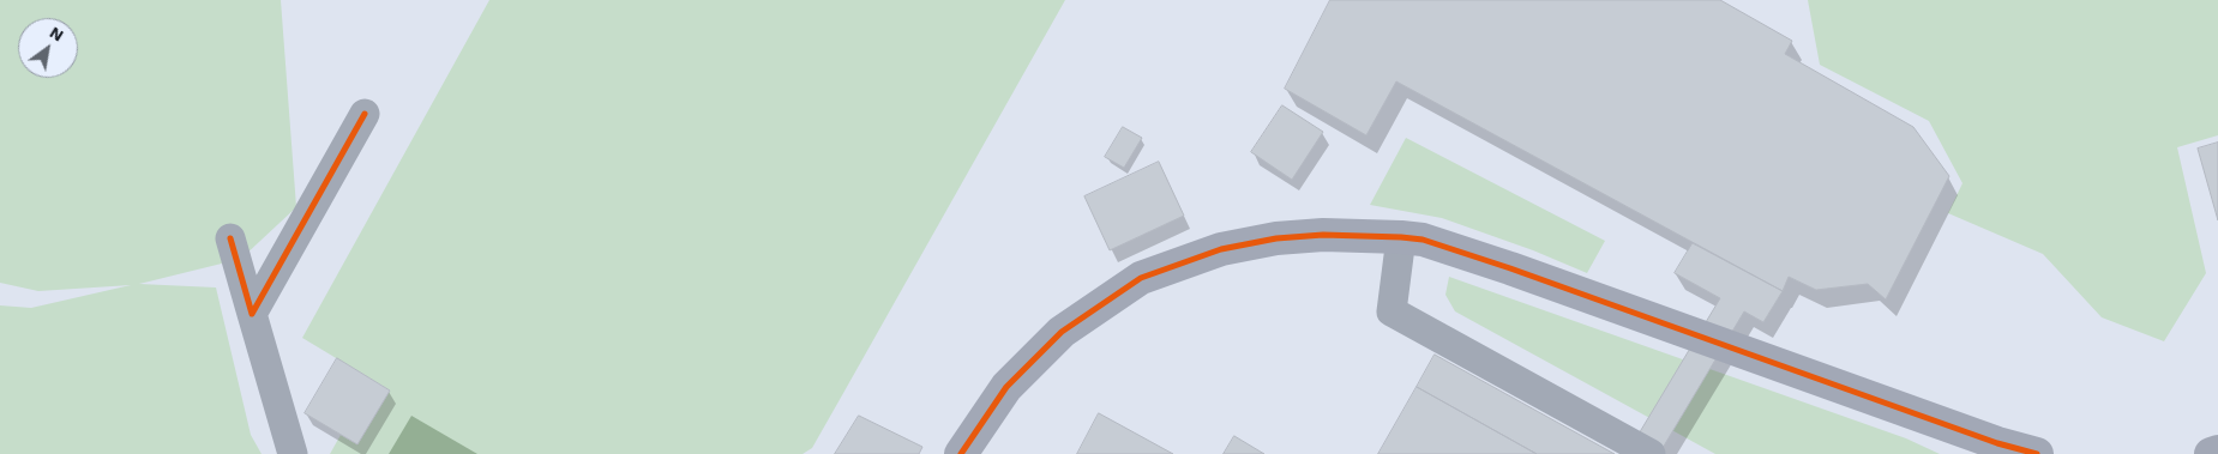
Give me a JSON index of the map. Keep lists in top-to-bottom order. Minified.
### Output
{"north":"top right"}
